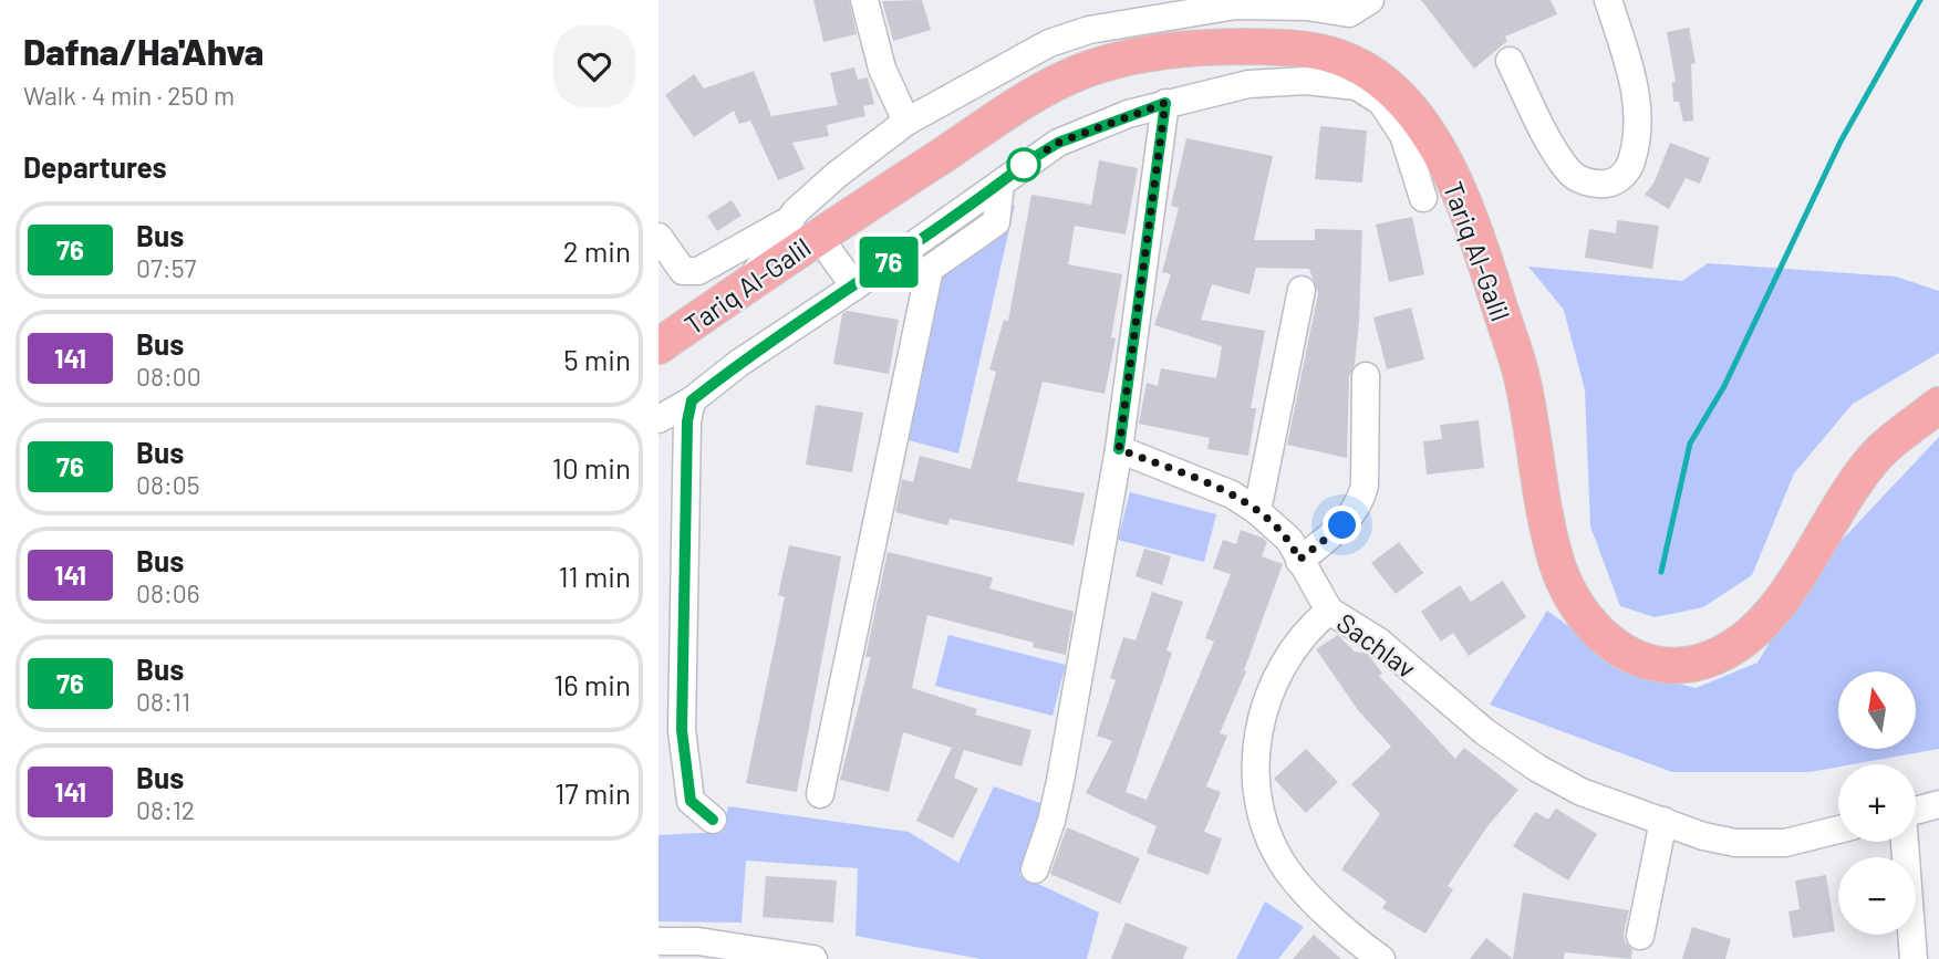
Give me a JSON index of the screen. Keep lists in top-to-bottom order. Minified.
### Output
{"streets":{"main road":["Tariq Al-Galil"],"street":["Sachlav"]},"lines":["bus line 76"],"north":"top","page":{"heading":[["Dafna/Ha'Ahva","Walk · 4 min · 250 m"],"Departures"],"on_map":"76","list":[{"mark":"76","name":"Bus","note":"07:57","value":"2 min"},{"mark":"141","name":"Bus","note":"08:00","value":"5 min"},{"mark":"76","name":"Bus","note":"08:05","value":"10 min"},{"mark":"141","name":"Bus","note":"08:06","value":"11 min"},{"mark":"76","name":"Bus","note":"08:11","value":"16 min"},{"mark":"141","name":"Bus","note":"08:12","value":"17 min"}],"map_buttons":["+","−"]}}
